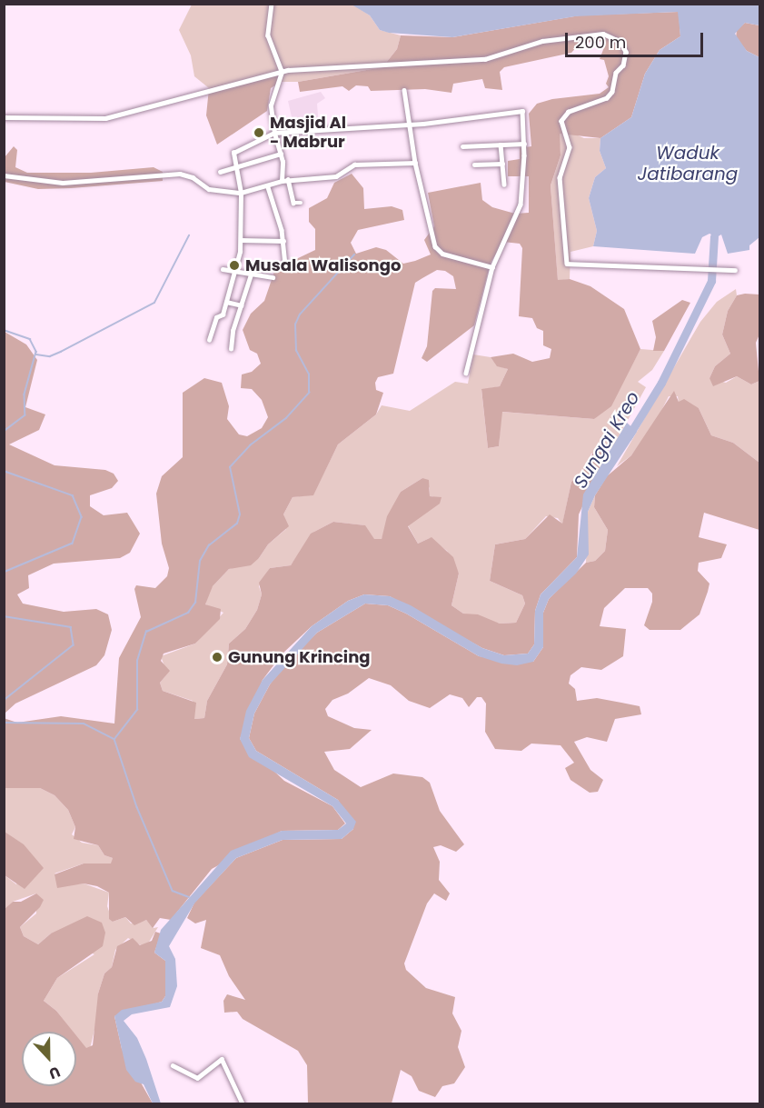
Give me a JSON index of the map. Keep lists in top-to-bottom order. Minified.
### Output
{"water":["Waduk Jatibarang","Sungai Kreo"],"places":["Masjid Al - Mabrur","Musala Walisongo","Gunung Krincing"],"scale_bar":"200 m","north":"bottom"}
